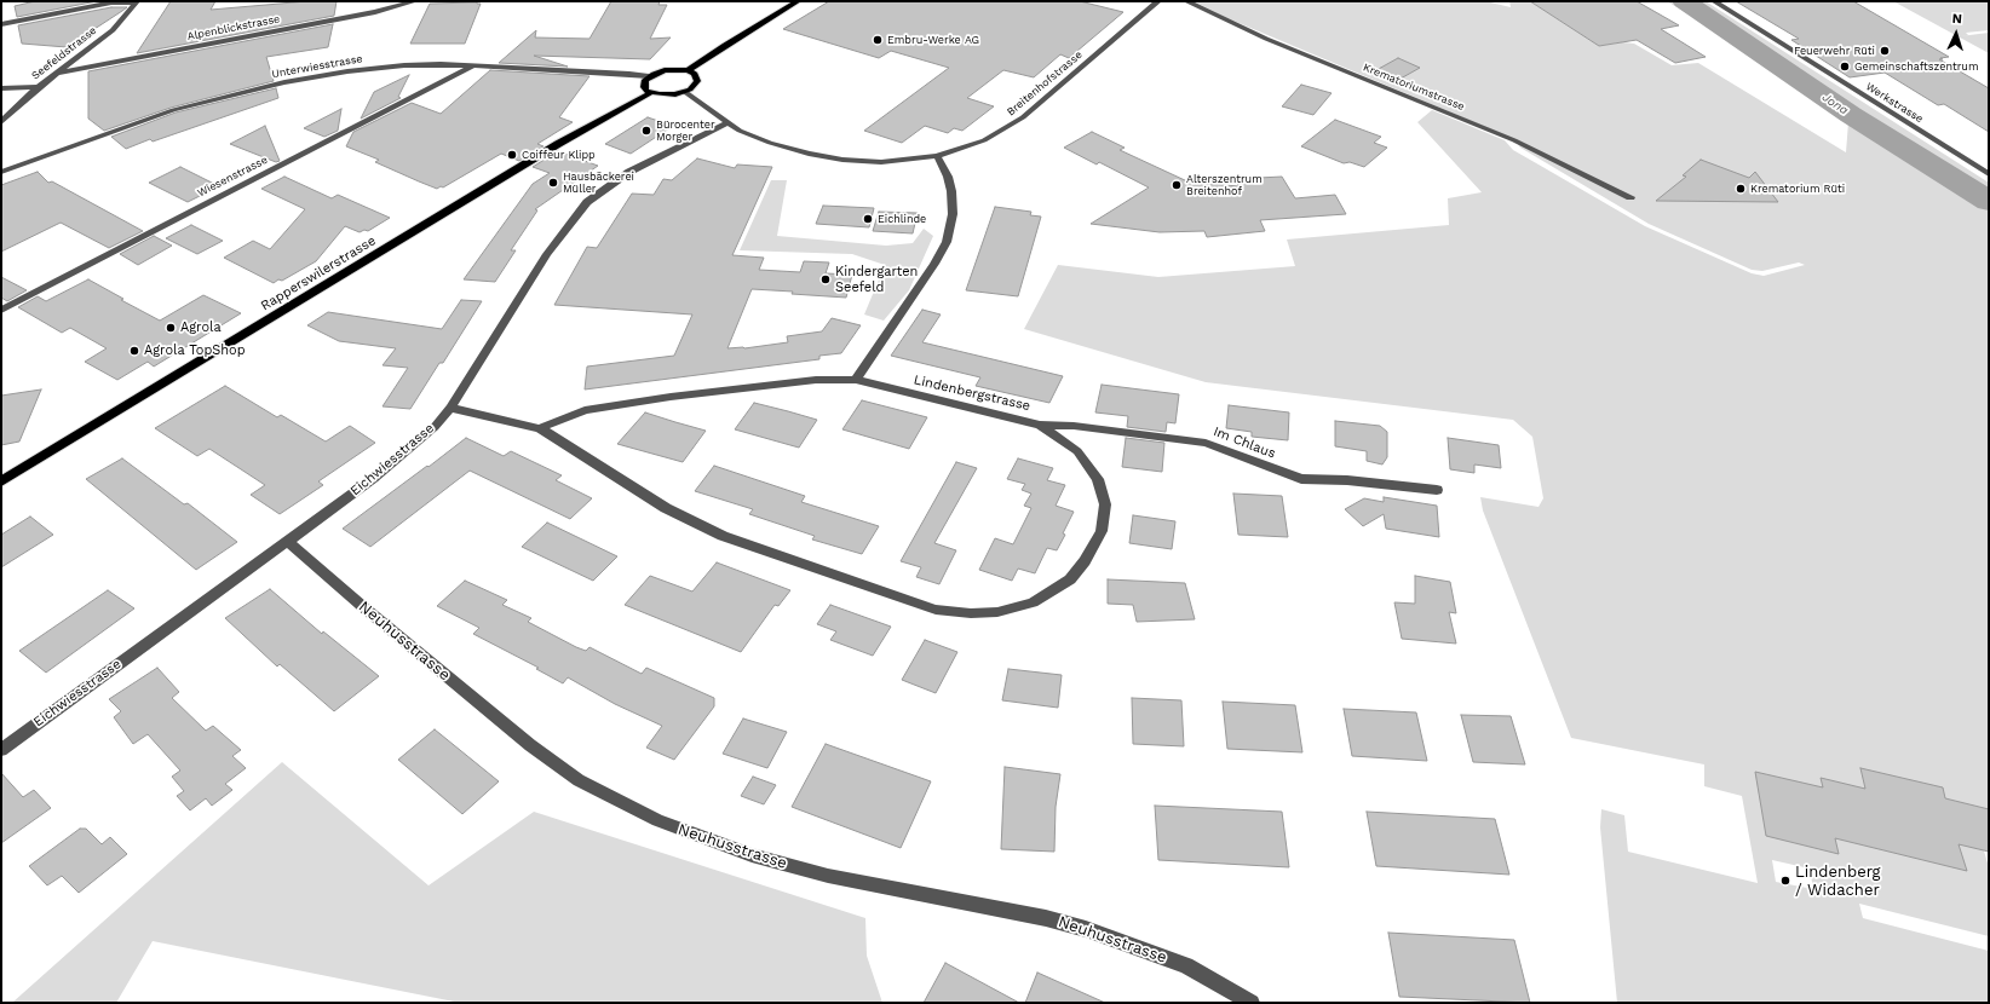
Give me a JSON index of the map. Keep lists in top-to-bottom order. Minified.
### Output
{"streets":{"main road":["Rapperswilerstrasse"],"street":["Alpenblickstrasse","Seefeldstrasse","Unterwiesstrasse","Breitenhofstrasse","Krematoriumstrasse","Werkstrasse","Wiesenstrasse","Lindenbergstrasse","Im Chlaus","Eichwiesstrasse","Neuhusstrasse"]},"crossings":[["Alpenblickstrasse","Seefeldstrasse"],["Unterwiesstrasse","Wiesenstrasse"],["Breitenhofstrasse","Eichwiesstrasse"],["Lindenbergstrasse","Im Chlaus"],["Lindenbergstrasse","Eichwiesstrasse"],["Eichwiesstrasse","Neuhusstrasse"]],"water":["Jona"],"places":["Embru-Werke AG","Feuerwehr Rüti","Gemeinschaftszentrum","Bürocenter Morger","Coiffeur Klipp","Hausbäckerei Müller","Alterszentrum Breitenhof","Krematorium Rüti","Eichlinde","Kindergarten Seefeld","Agrola","Agrola TopShop","Lindenberg / Widacher"],"north":"top"}
